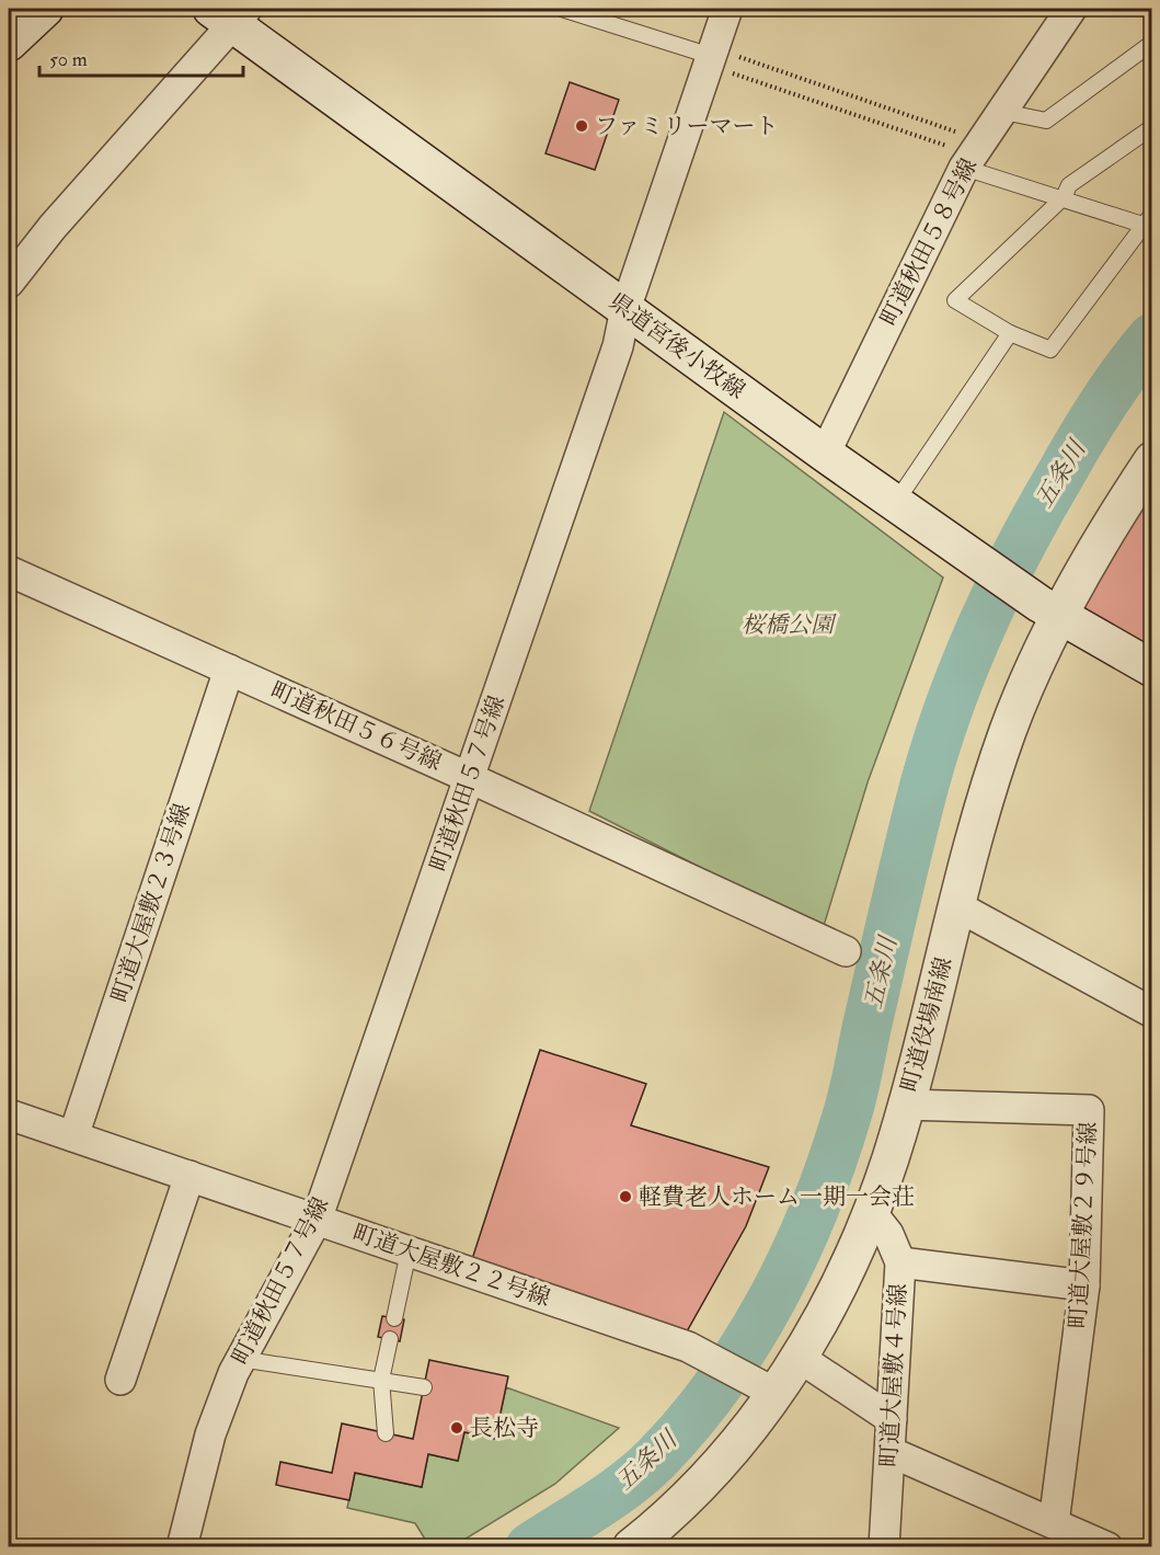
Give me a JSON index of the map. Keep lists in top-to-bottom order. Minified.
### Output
{"streets":{"street":["町道秋田５８号線","県道宮後小牧線","町道秋田５６号線","町道秋田５７号線","町道大屋敷２３号線","町道役場南線","町道大屋敷２９号線","町道大屋敷２２号線","町道大屋敷４号線"]},"crossings":[["町道秋田５８号線","県道宮後小牧線"],["県道宮後小牧線","町道秋田５７号線"],["県道宮後小牧線","町道役場南線"],["町道秋田５６号線","町道秋田５７号線"],["町道秋田５６号線","町道大屋敷２３号線"],["町道秋田５７号線","町道大屋敷２２号線"],["町道大屋敷２３号線","町道大屋敷２２号線"],["町道役場南線","町道大屋敷２９号線"],["町道役場南線","町道大屋敷２２号線"],["町道役場南線","町道大屋敷４号線"]],"water":["五条川"],"parks":["桜橋公園"],"places":["ファミリーマート","軽費老人ホーム一期一会荘","長松寺"],"scale_bar":"50 m"}
